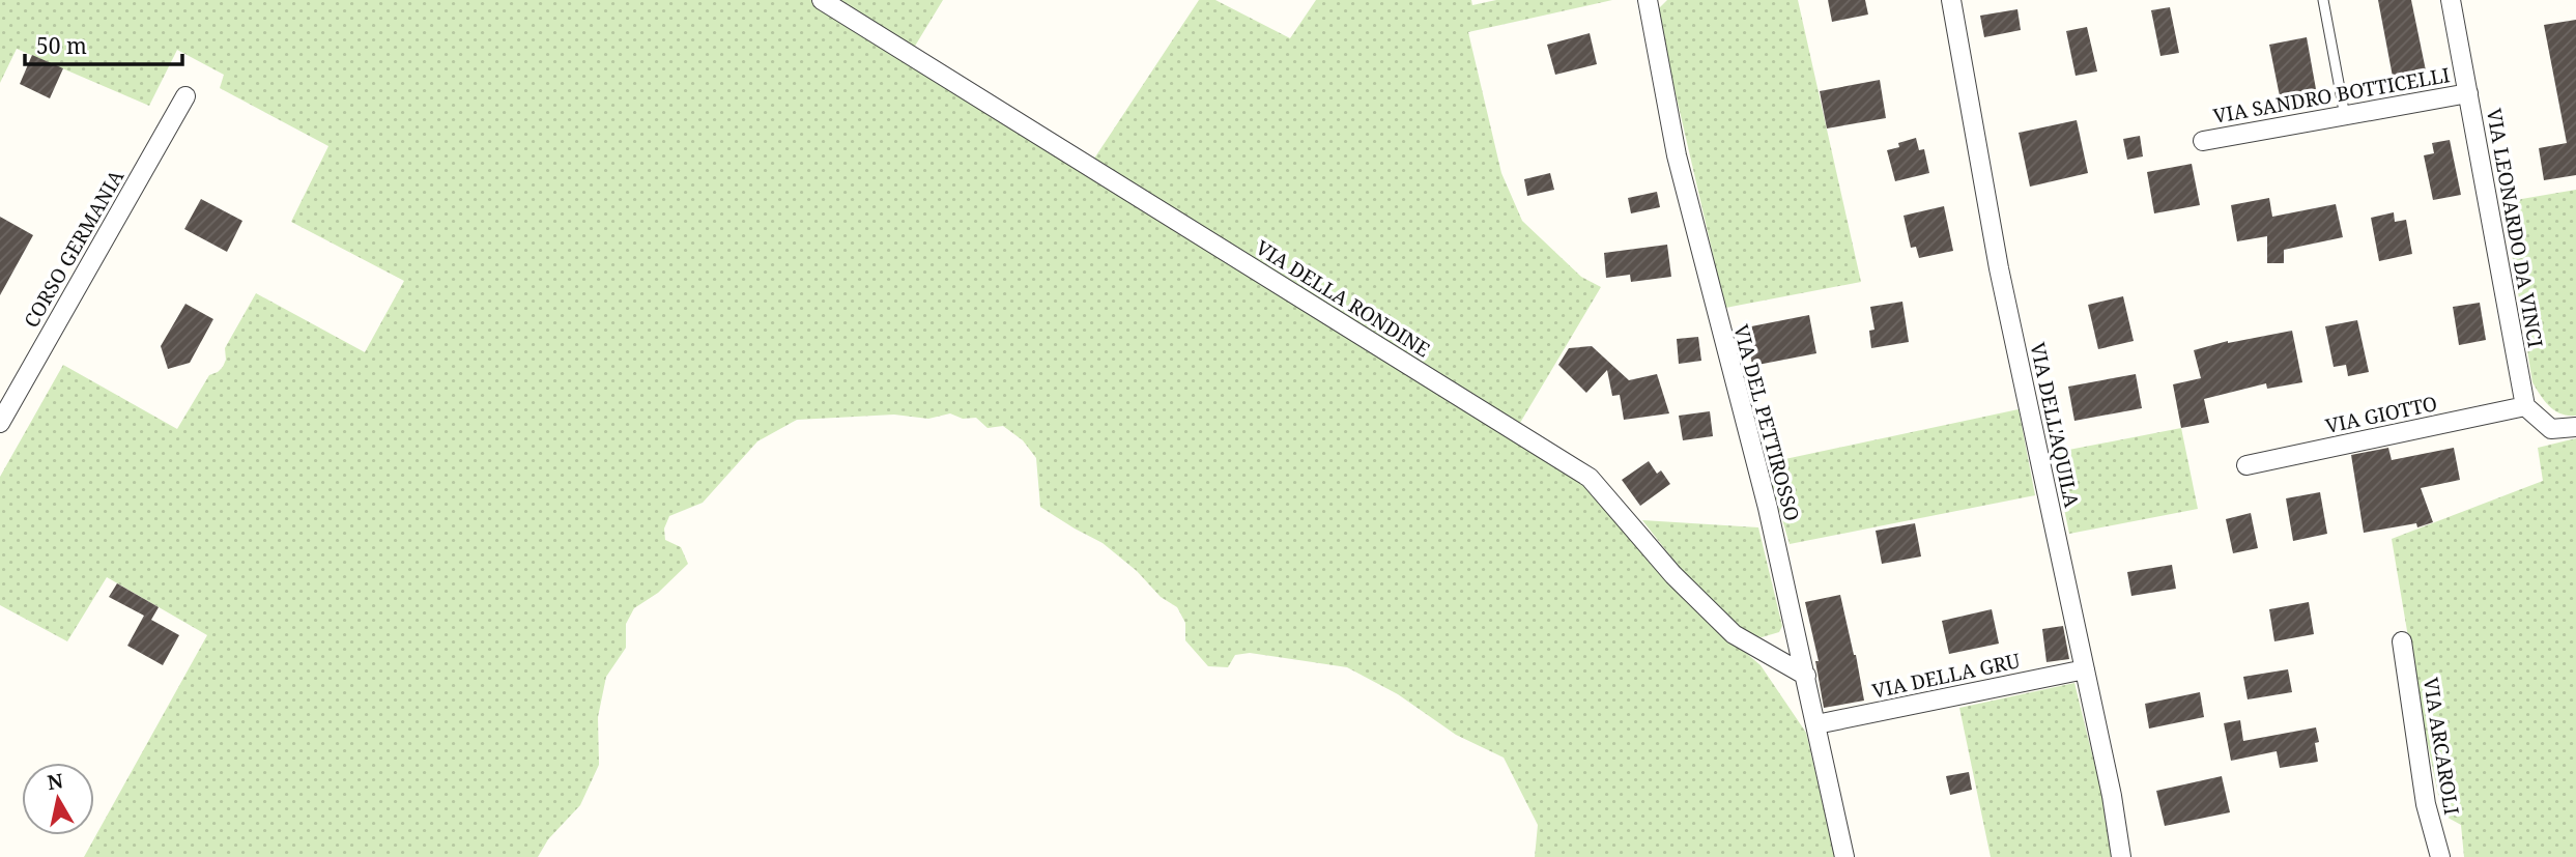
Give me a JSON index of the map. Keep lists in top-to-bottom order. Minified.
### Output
{"streets":{"street":["VIA SANDRO BOTTICELLI","VIA LEONARDO DA VINCI","CORSO GERMANIA","VIA DELLA RONDINE","VIA GIOTTO","VIA DEL PETTIROSSO","VIA DELL'AQUILA","VIA DELLA GRU","VIA ARCAROLI"]},"crossings":[["VIA SANDRO BOTTICELLI","VIA LEONARDO DA VINCI"],["VIA LEONARDO DA VINCI","VIA GIOTTO"],["VIA DELLA RONDINE","VIA DEL PETTIROSSO"],["VIA DEL PETTIROSSO","VIA DELLA GRU"],["VIA DELL'AQUILA","VIA DELLA GRU"]],"scale_bar":"50 m","north":"top"}
